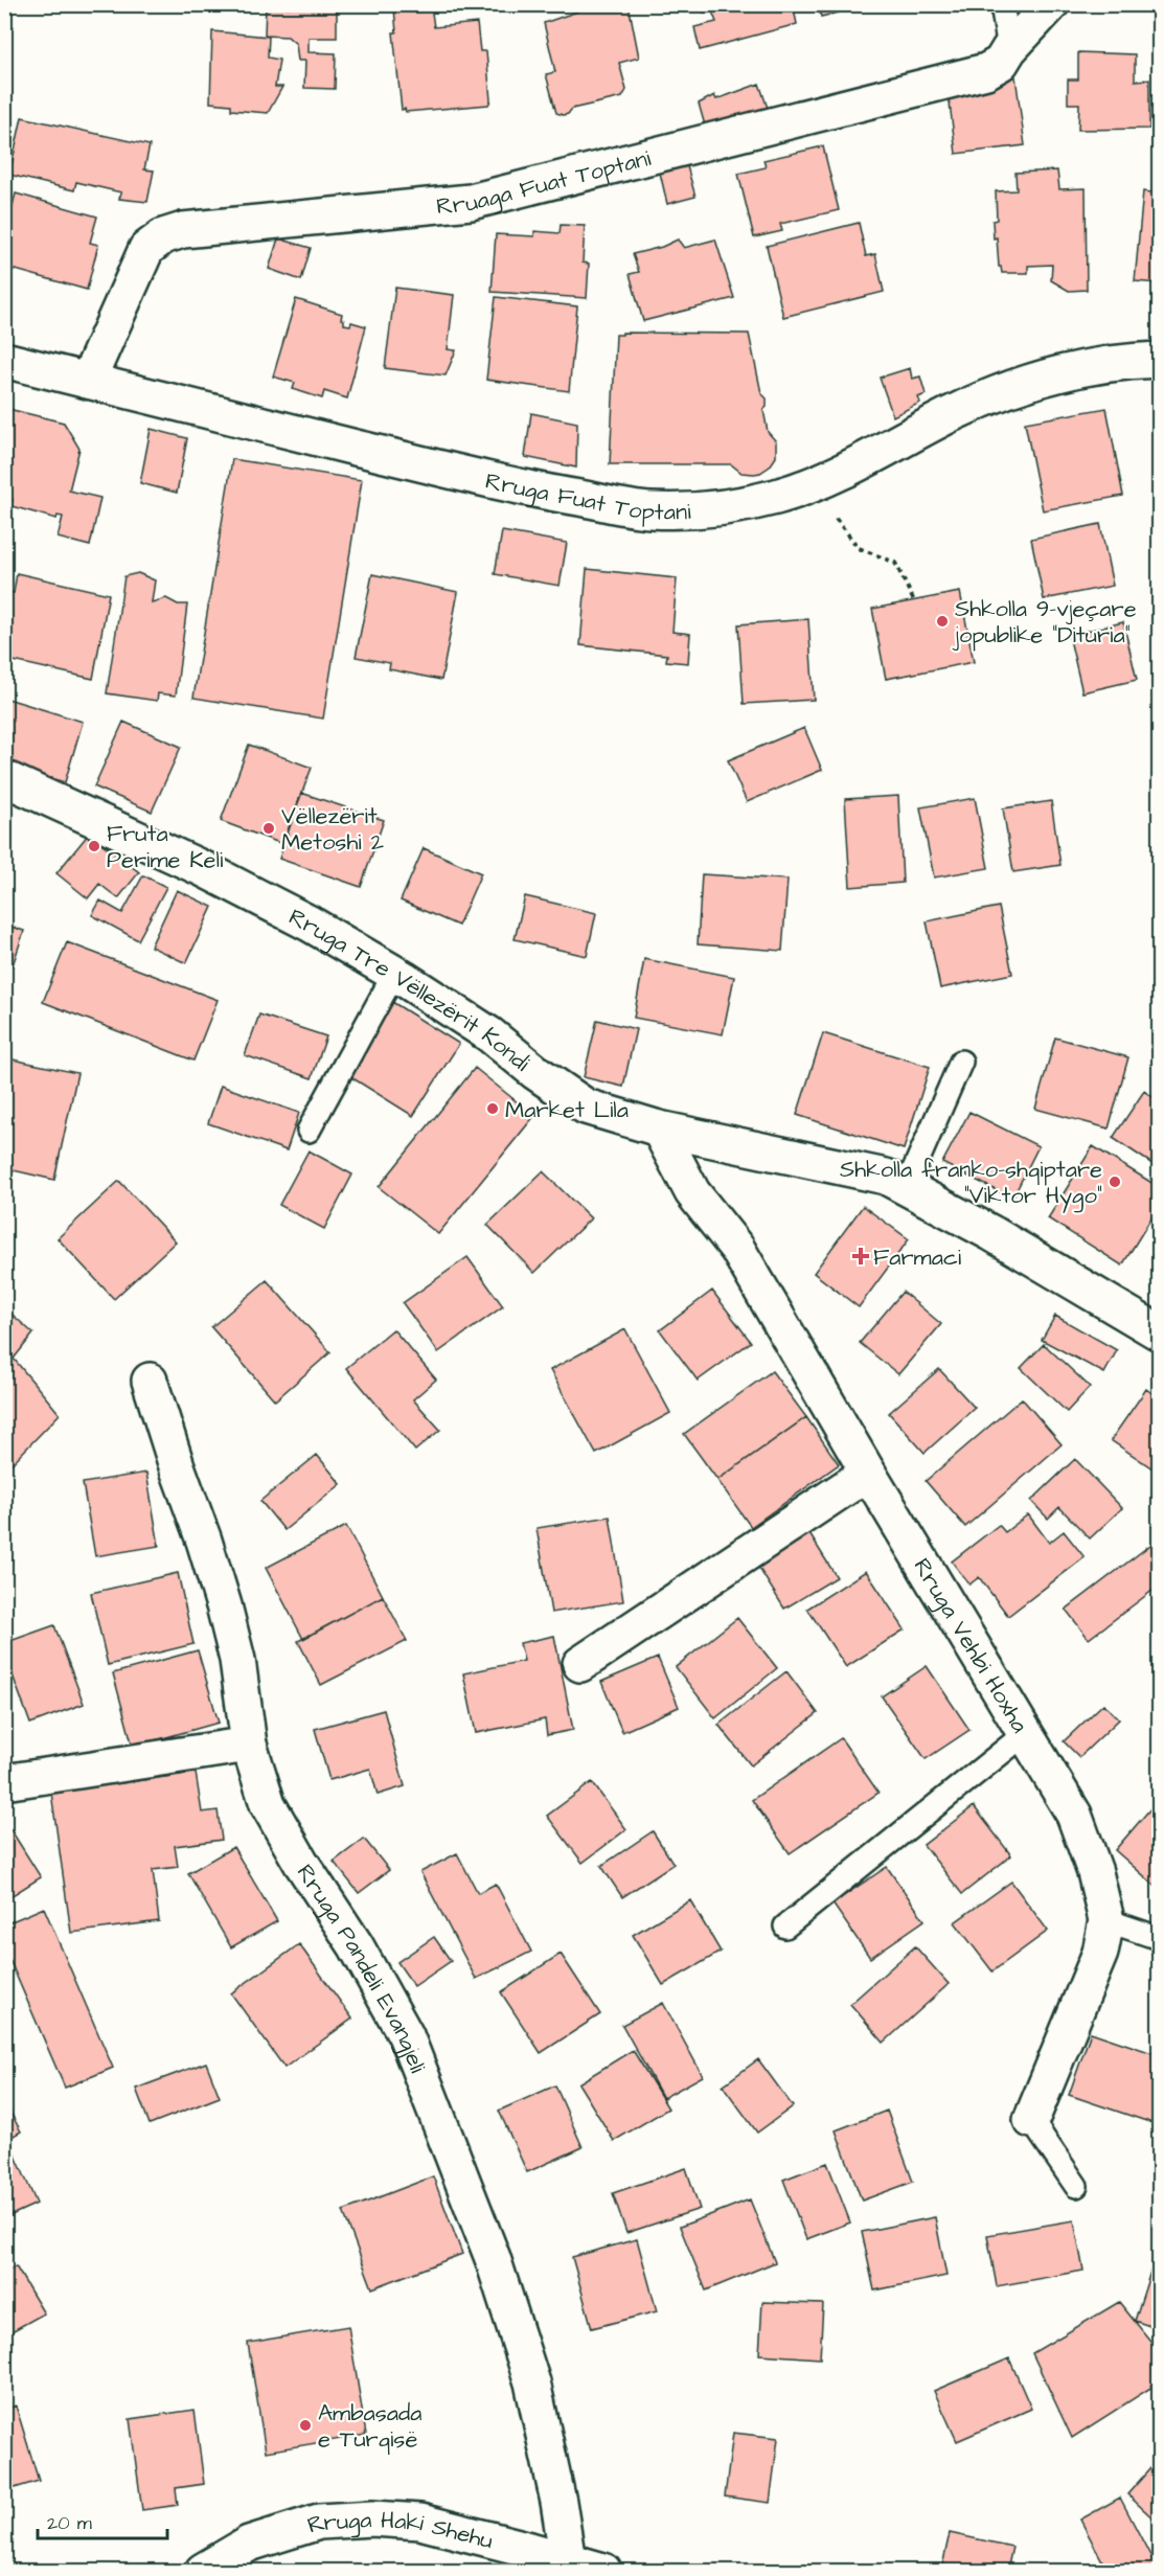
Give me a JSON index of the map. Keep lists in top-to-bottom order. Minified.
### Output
{"streets":{"street":["Rruaga Fuat Toptani","Rruga Fuat Toptani","Rruga Tre Vëllezërit Kondi","Rruga Vehbi Hoxha","Rruga Pandeli Evangjeli","Rruga Haki Shehu"]},"crossings":[["Rruaga Fuat Toptani","Rruga Fuat Toptani"],["Rruga Tre Vëllezërit Kondi","Rruga Vehbi Hoxha"],["Rruga Pandeli Evangjeli","Rruga Haki Shehu"]],"places":{"other":["Shkolla 9-vjeçare jopublike \"Dituria\"","Vëllezërit Metoshi 2","Fruta Perime Keli","Market Lila","Shkolla franko-shqiptare \"Viktor Hygo\"","Ambasada e Turqisë"],"health":["Farmaci"]},"scale_bar":"20 m"}
